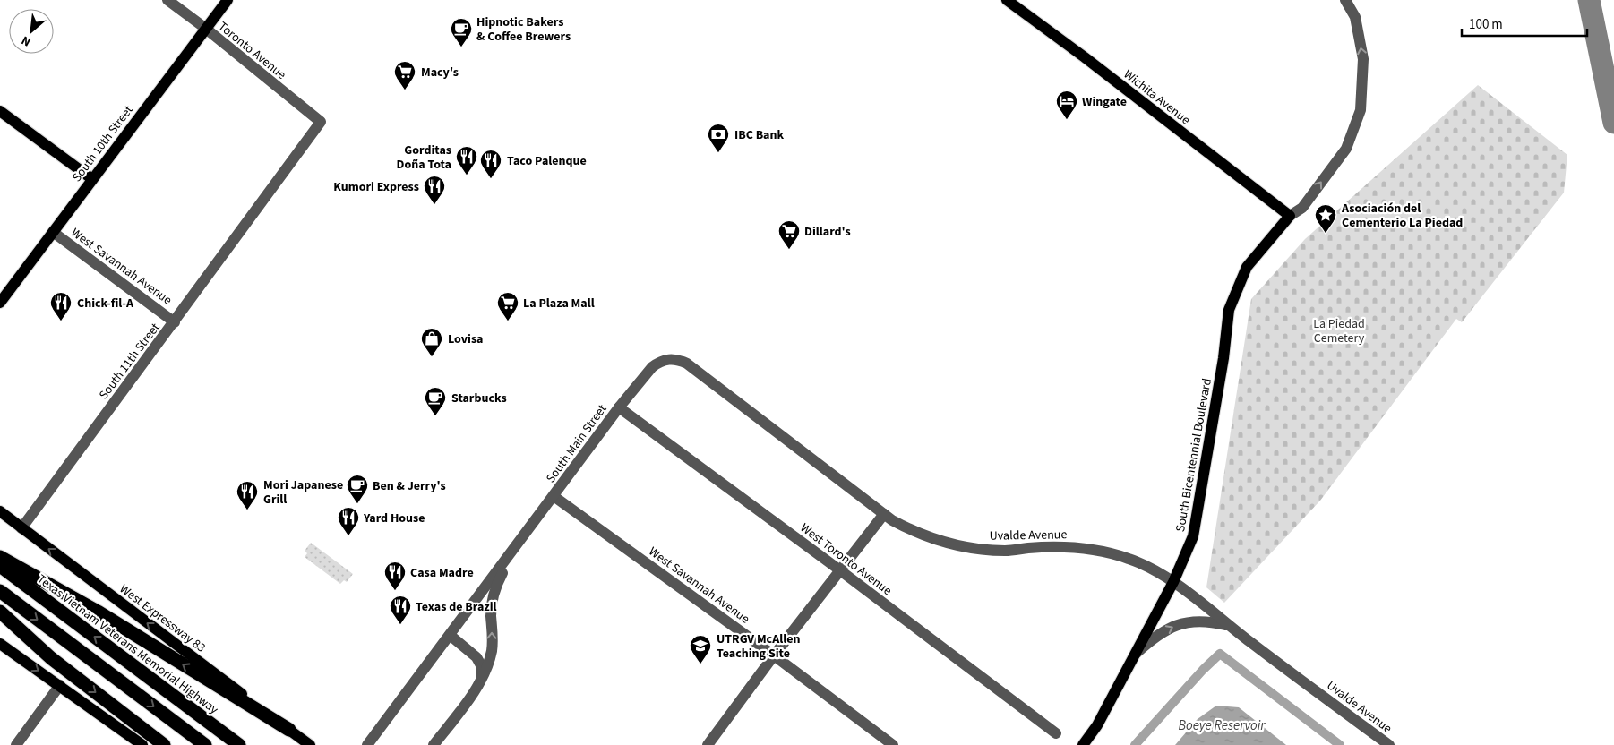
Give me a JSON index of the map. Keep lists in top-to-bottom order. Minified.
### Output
{"streets":{"highway":["Texas Vietnam Veterans Memorial Highway"],"main road":["Wichita Avenue","South 10th Street","South Bicentennial Boulevard","West Expressway 83"],"street":["Toronto Avenue","West Savannah Avenue","South 11th Street","South Main Street","Uvalde Avenue","West Toronto Avenue"]},"crossings":[["Toronto Avenue","South 10th Street"],["Toronto Avenue","South 11th Street"],["Wichita Avenue","South Bicentennial Boulevard"],["South 10th Street","West Savannah Avenue"],["West Savannah Avenue","South 11th Street"],["West Savannah Avenue","South Main Street"],["South 11th Street","West Expressway 83"],["South Main Street","Uvalde Avenue"],["South Main Street","West Toronto Avenue"],["South Bicentennial Boulevard","Uvalde Avenue"]],"one_way":["West Expressway 83"],"water":["Boeye Reservoir"],"parks":["La Piedad Cemetery"],"places":{"cafe":["Hipnotic Bakers & Coffee Brewers","Starbucks","Ben & Jerry's"],"supermarket":["Macy's","Dillard's","La Plaza Mall"],"hotel":["Wingate"],"bank":["IBC Bank"],"restaurant":["Gorditas Doña Tota","Taco Palenque","Kumori Express","Chick-fil-A","Mori Japanese Grill","Yard House","Casa Madre","Texas de Brazil"],"place":["Asociación del Cementerio La Piedad"],"shop":["Lovisa"],"school or university":["UTRGV McAllen Teaching Site"]},"scale_bar":"100 m","north":"bottom left"}
